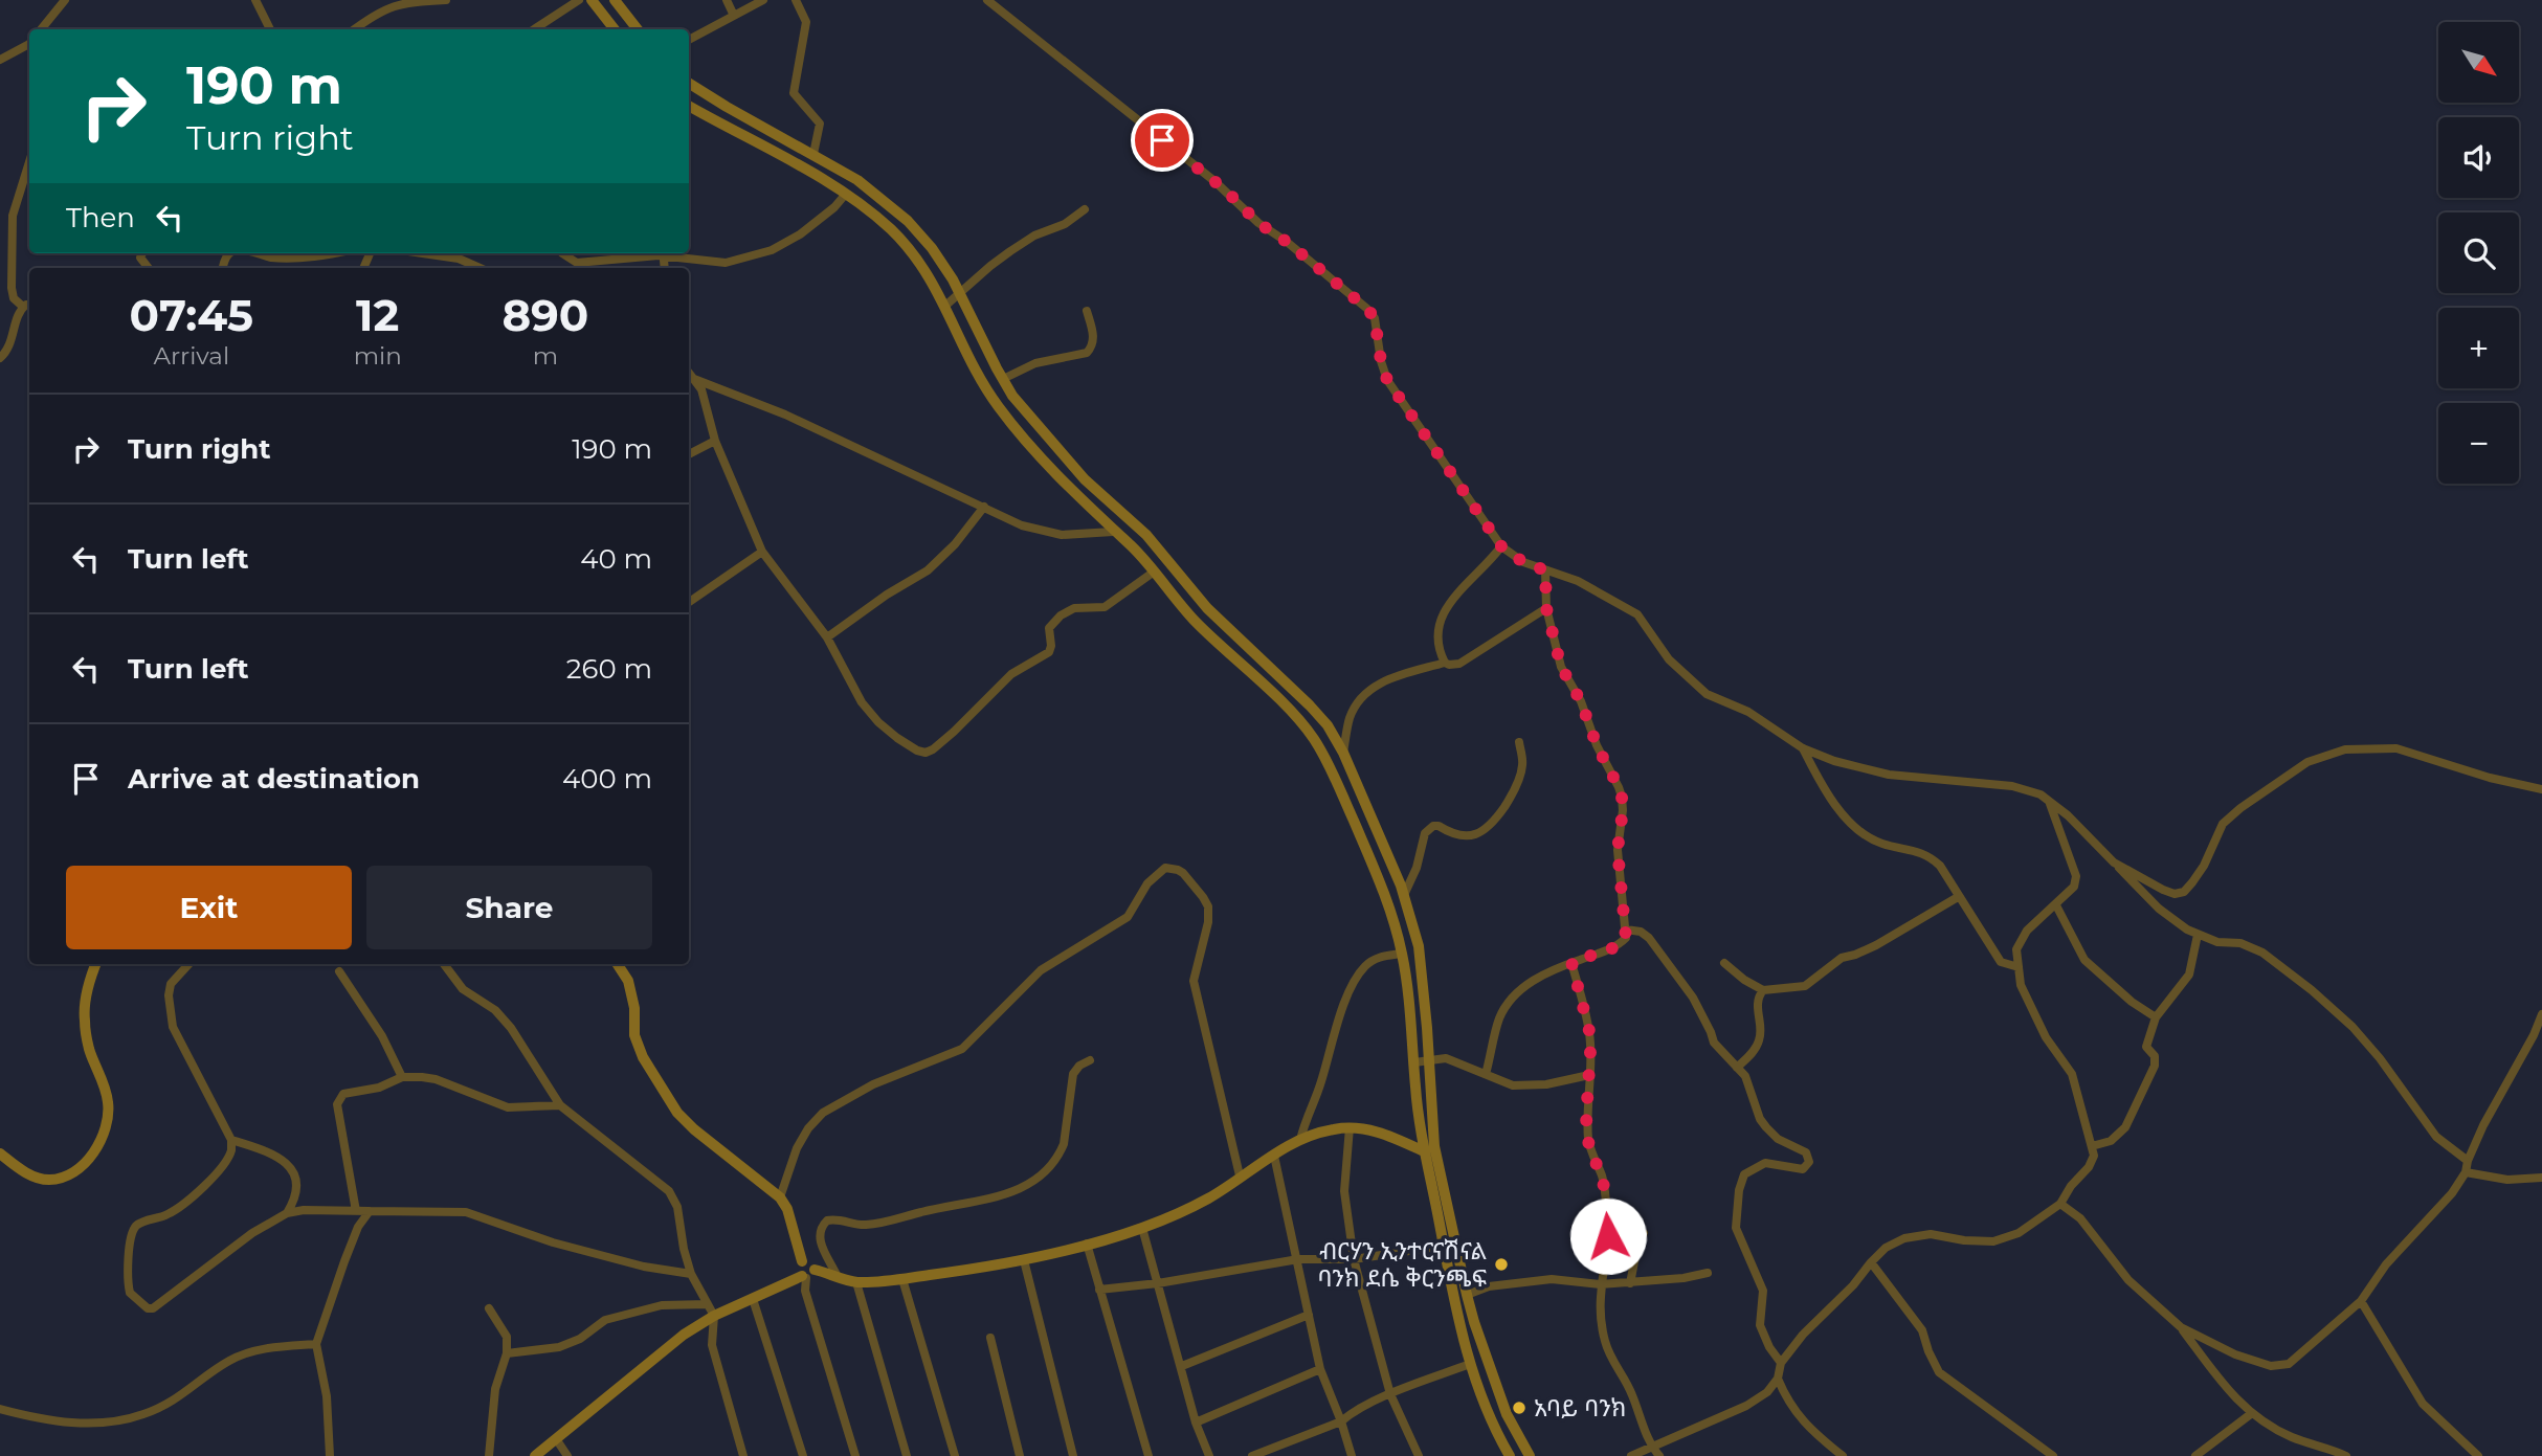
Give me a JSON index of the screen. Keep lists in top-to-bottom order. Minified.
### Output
{"places":["ብርሃን ኢንተርናሽናል ባንክ ደሴ ቅርንጫፍ","አባይ ባንክ"],"north":"bottom right","page":{"map_buttons":["+","−"],"turn":["190 m","Turn right"],"then":"Then","eta":["07:45","Arrival","12","min","890","m"],"list":[{"name":"Turn right","value":"190 m"},{"name":"Turn left","value":"40 m"},{"name":"Turn left","value":"260 m"},{"name":"Arrive at destination","value":"400 m"}],"buttons":["Exit","Share"]}}
